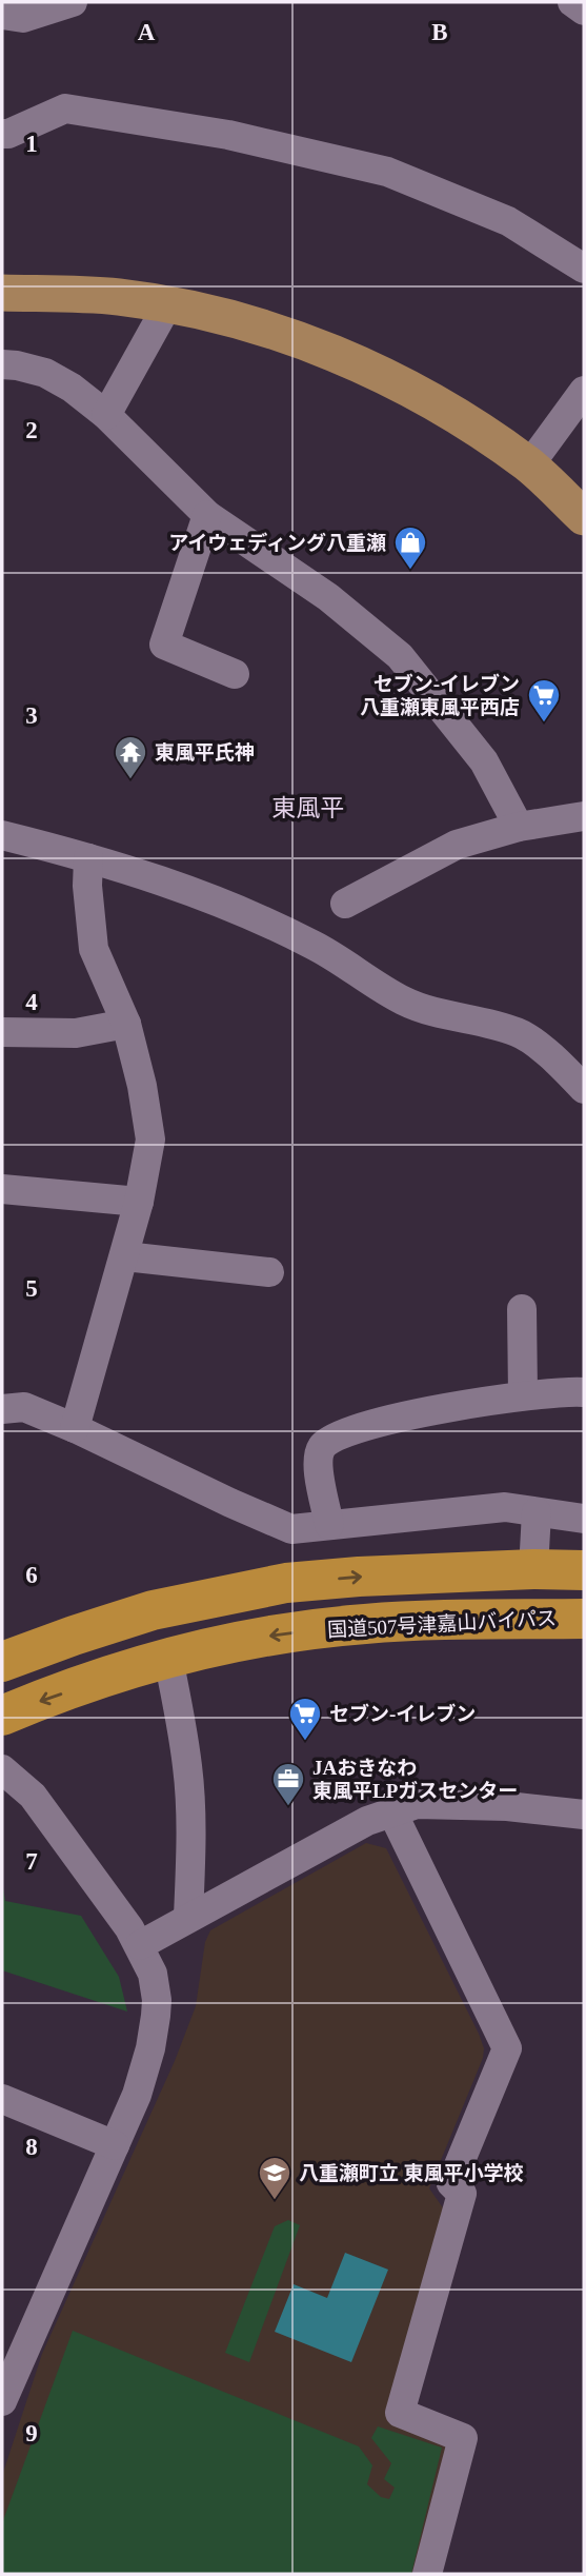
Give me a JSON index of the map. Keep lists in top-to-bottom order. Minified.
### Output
{"streets":{"highway":["国道507号津嘉山バイパス"]},"districts":["東風平"],"places":{"shop":["アイウェディング八重瀬"],"supermarket":["セブン-イレブン 八重瀬東風平西店","セブン-イレブン"],"temple":["東風平氏神"],"office":["JAおきなわ 東風平LPガスセンター"],"school or university":["八重瀬町立 東風平小学校"]},"grid":{"columns":["A","B"],"rows":["1","2","3","4","5","6","7","8","9"]}}
